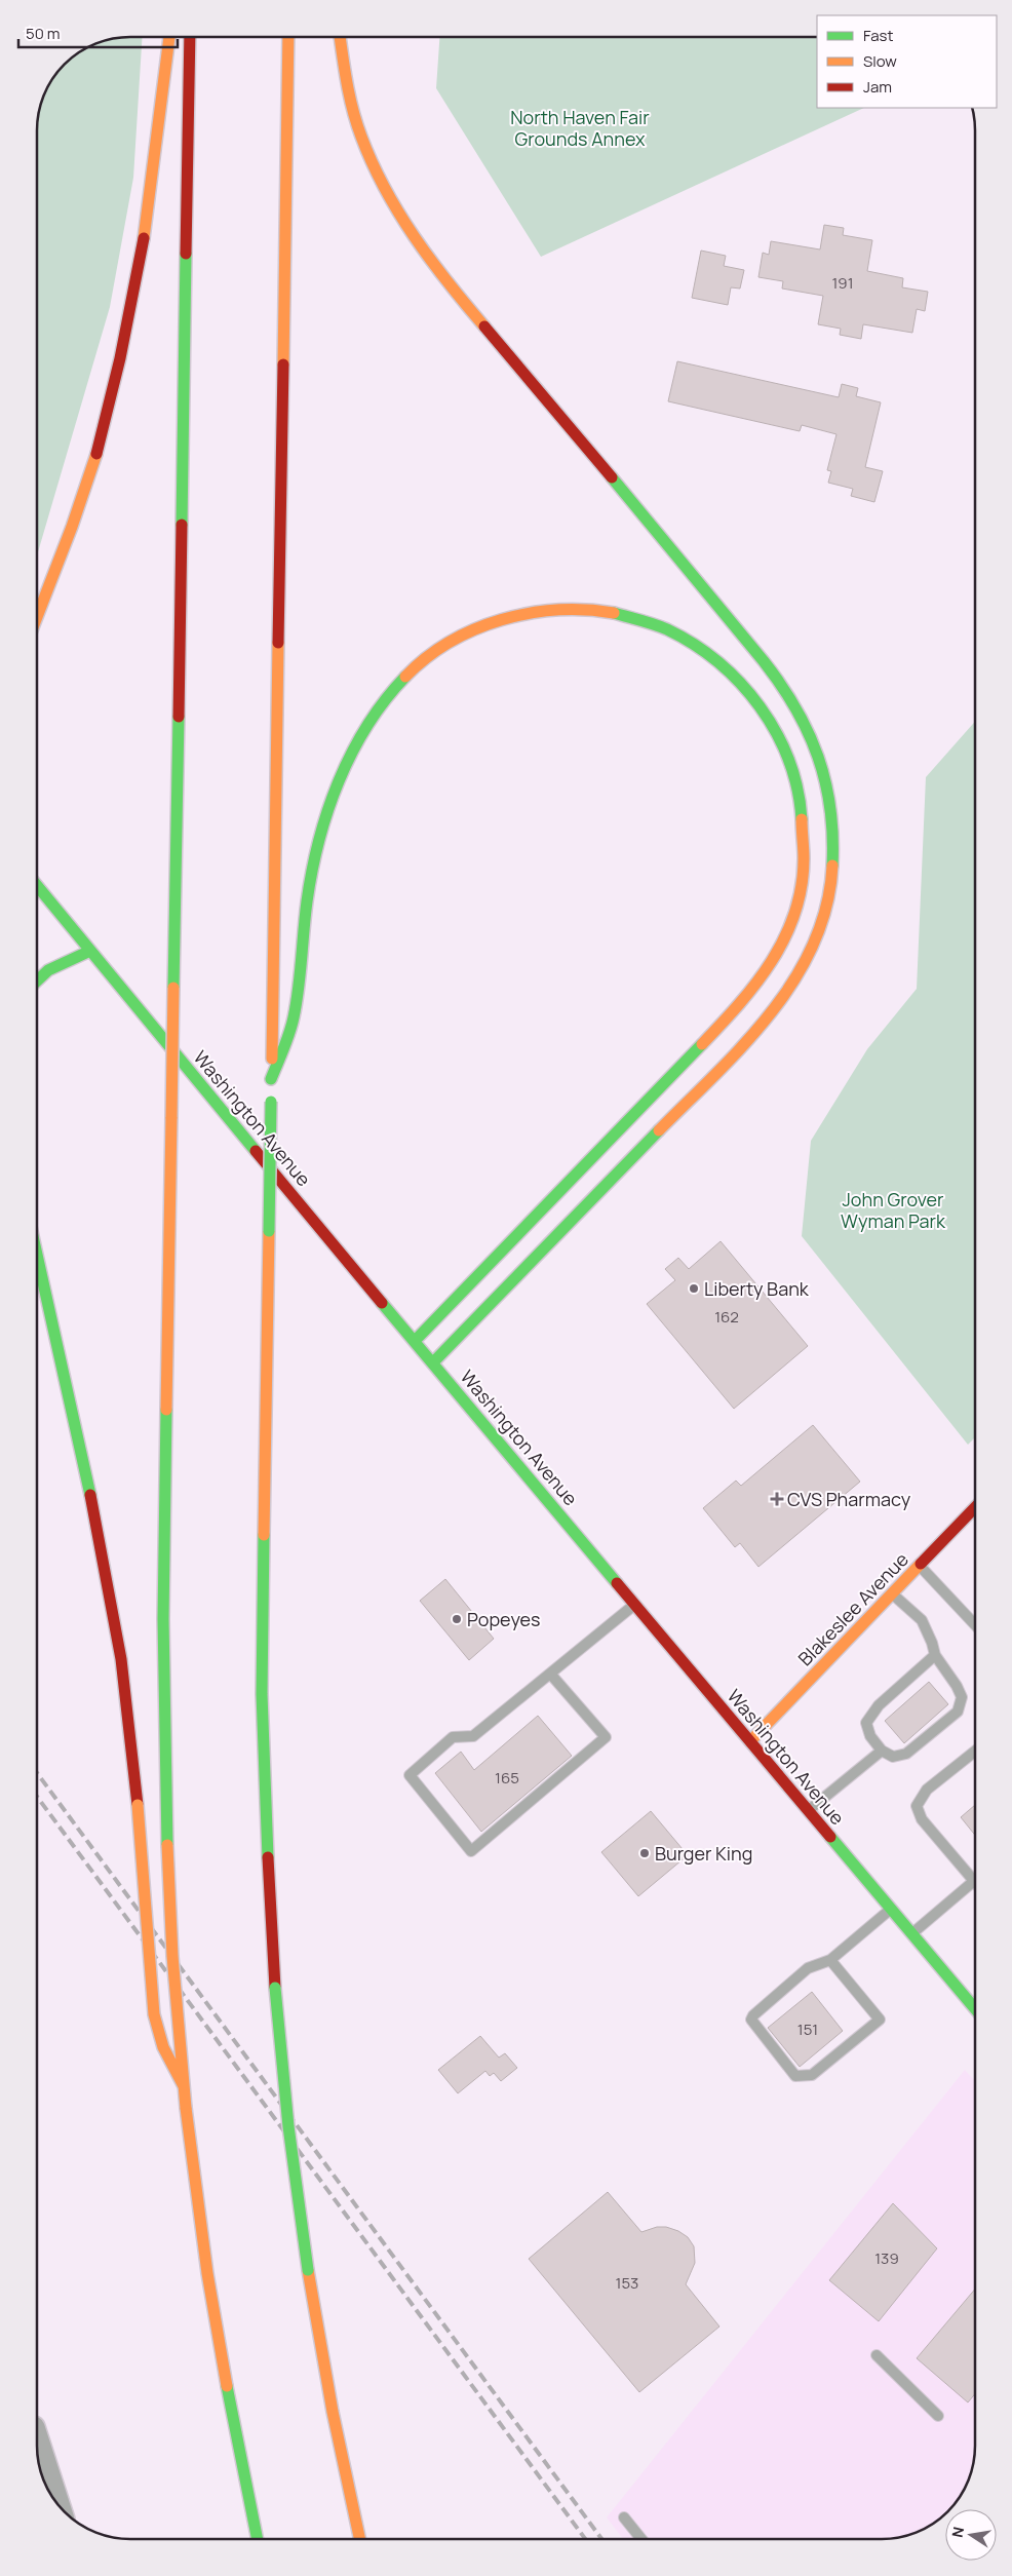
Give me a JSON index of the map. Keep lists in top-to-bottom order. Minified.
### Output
{"streets":{"main road":["Washington Avenue","Blakeslee Avenue"]},"crossings":[["Washington Avenue","Blakeslee Avenue"]],"parks":["North Haven Fair Grounds Annex","John Grover Wyman Park"],"places":{"other":["Liberty Bank","Popeyes","Burger King"],"health":["CVS Pharmacy"]},"house_numbers":["191","162","165","151","139","153"],"legend":["Fast","Slow","Jam"],"scale_bar":"50 m","north":"left"}
